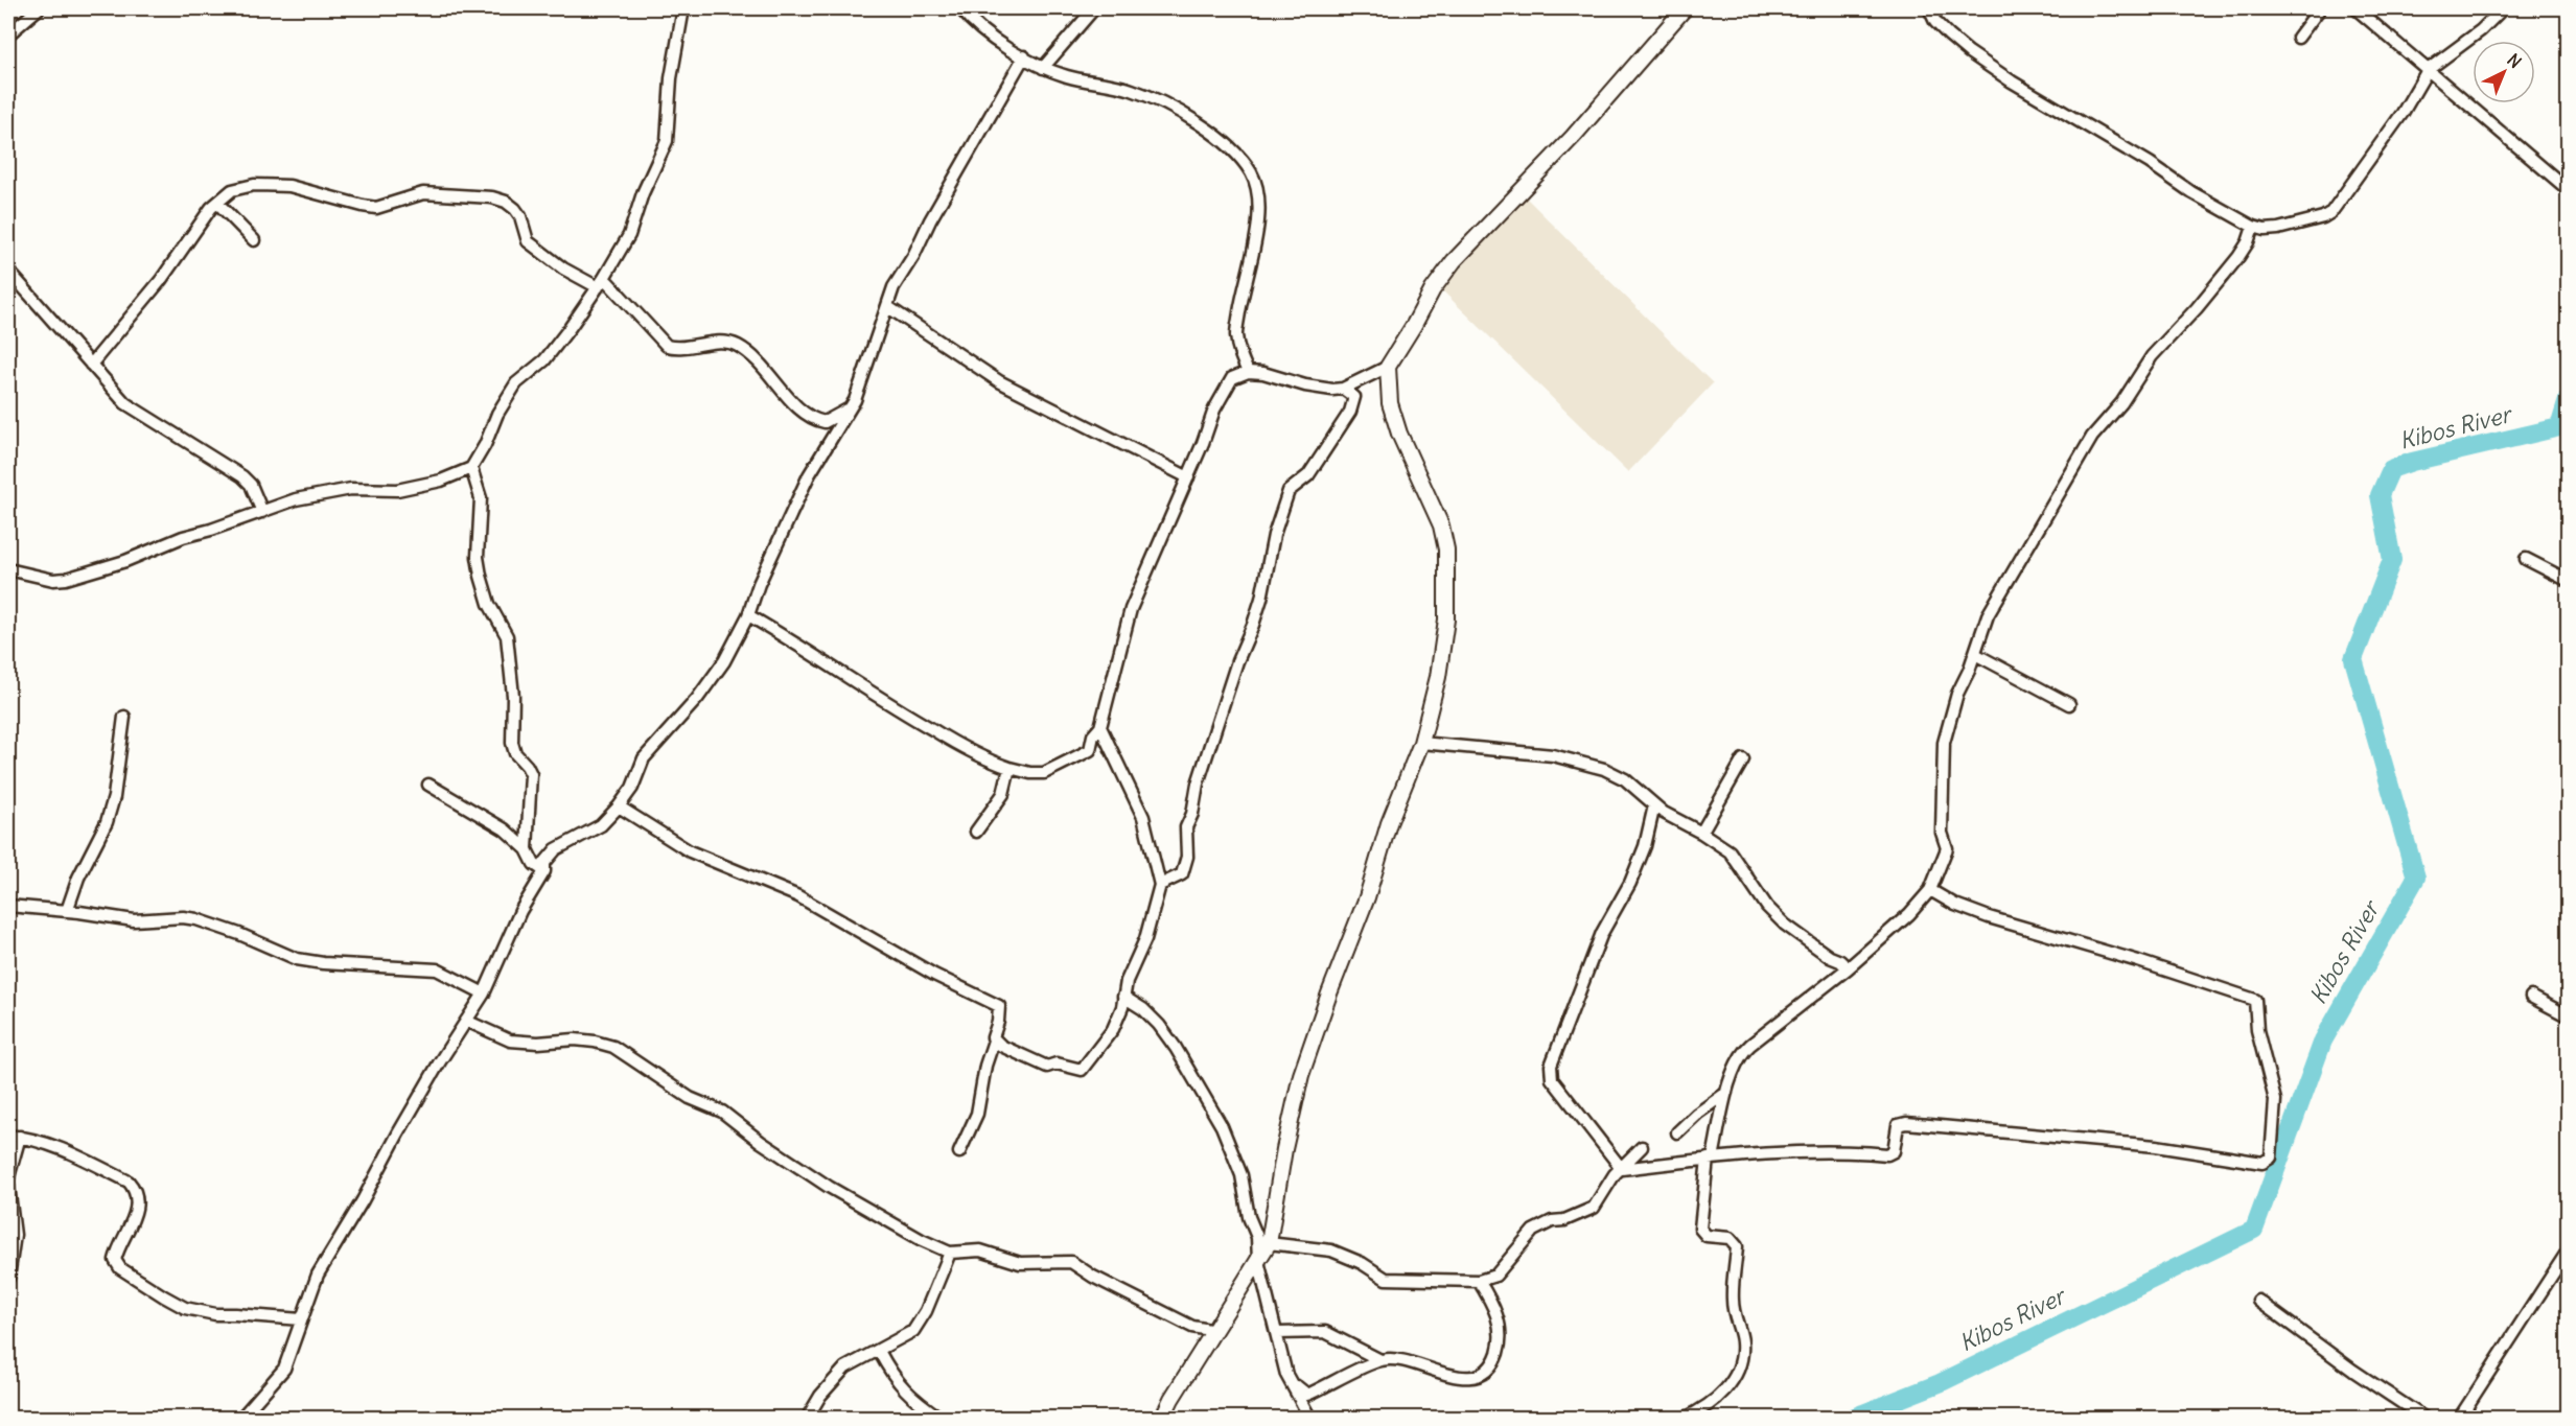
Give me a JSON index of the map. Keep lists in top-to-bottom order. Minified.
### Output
{"water":["Kibos River"],"north":"top right"}
